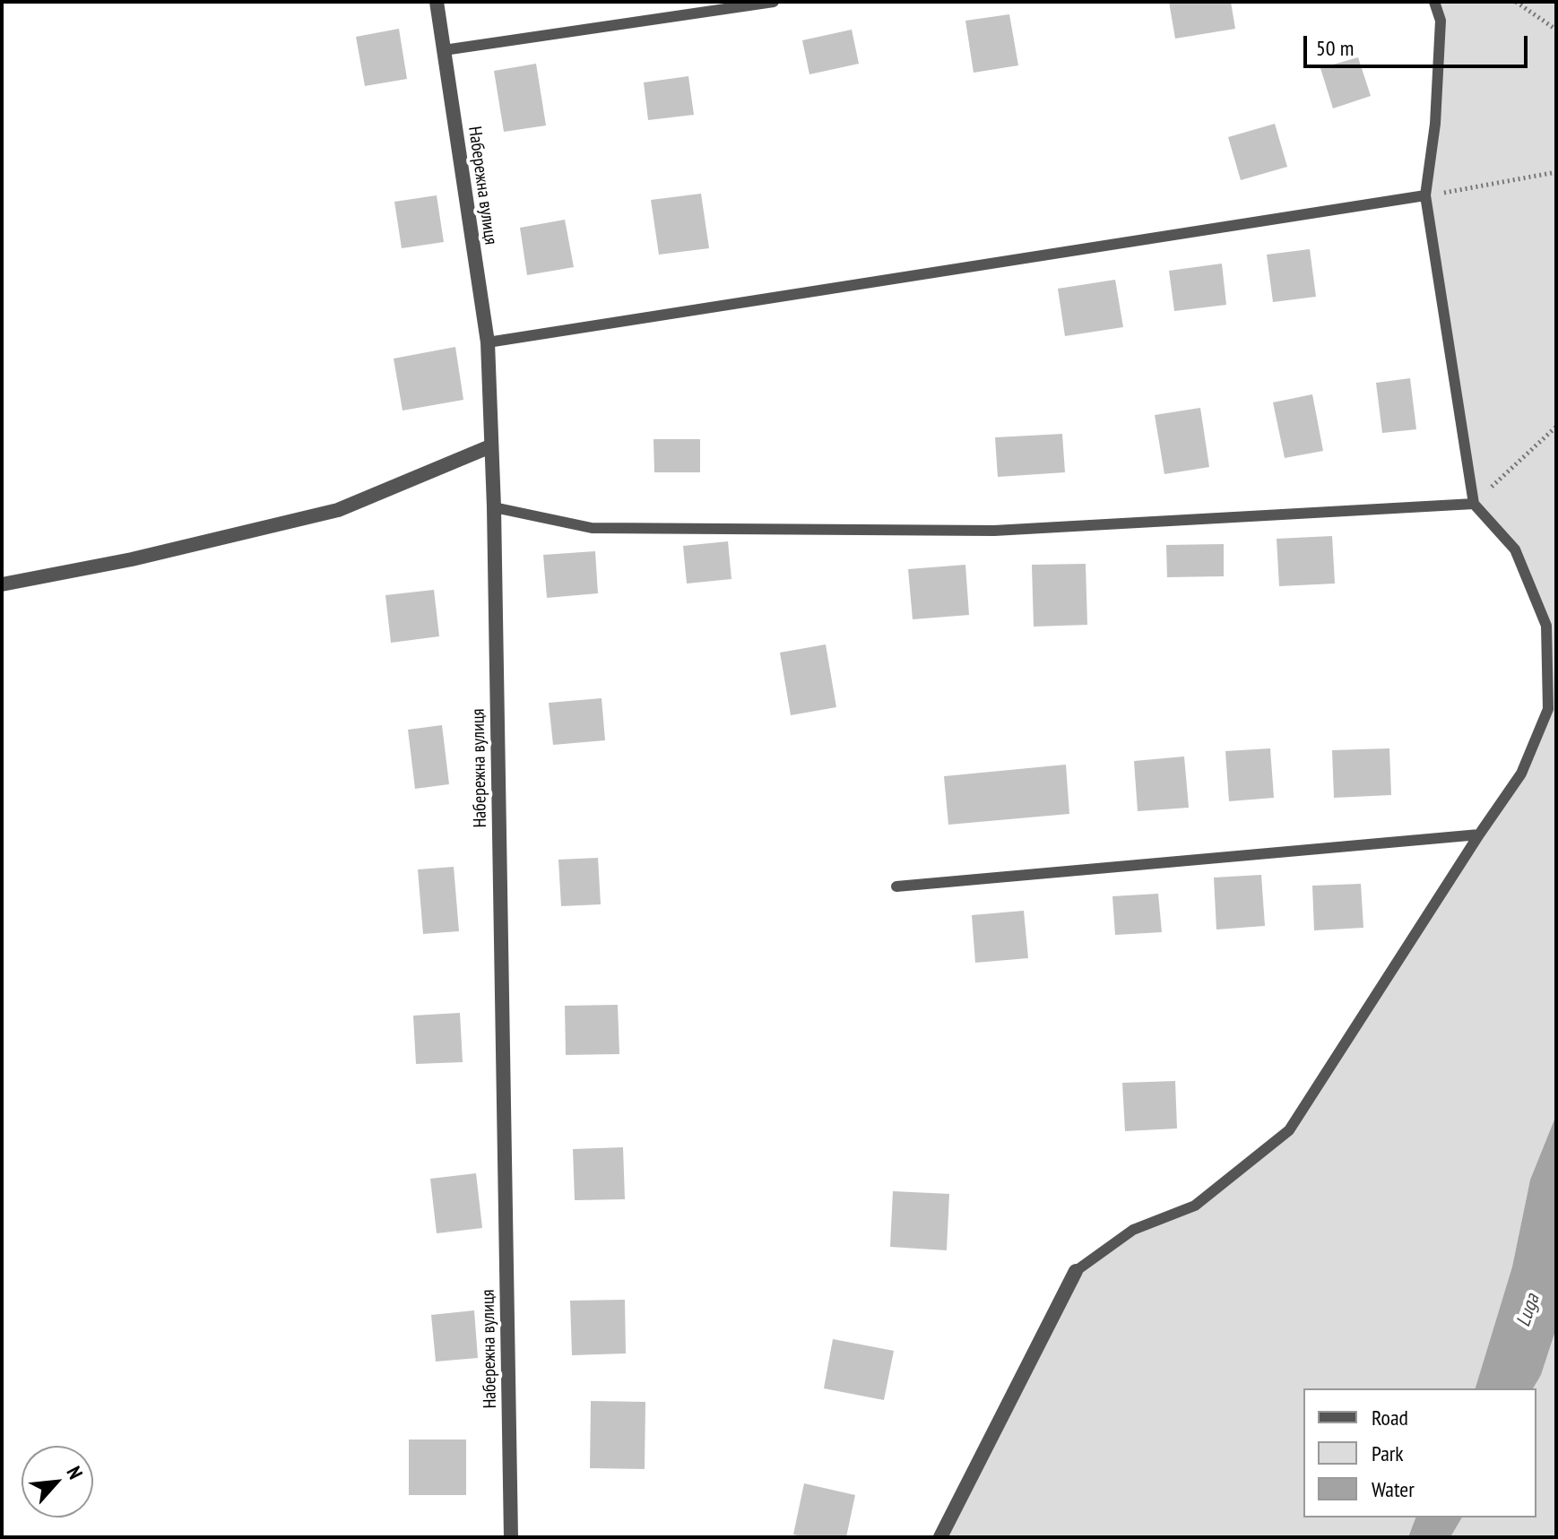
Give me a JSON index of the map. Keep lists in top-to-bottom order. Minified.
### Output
{"streets":{"street":["Набережна вулиця"]},"water":["Luga"],"legend":["Road","Park","Water"],"scale_bar":"50 m","north":"top right"}
